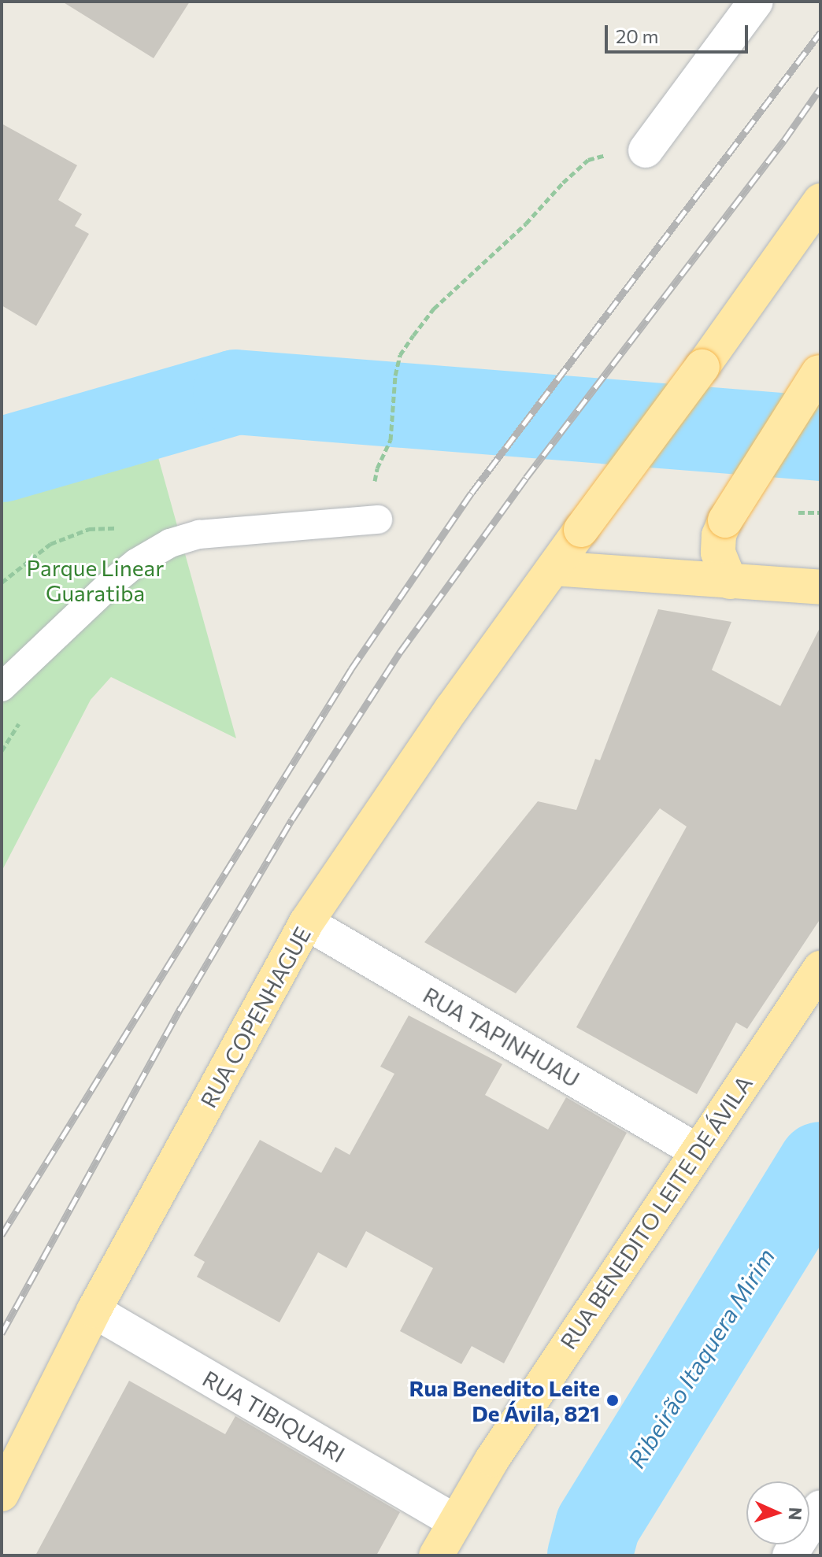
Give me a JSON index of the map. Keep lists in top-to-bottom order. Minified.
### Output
{"streets":{"main road":["RUA COPENHAGUE","RUA BENEDITO LEITE DE ÁVILA"],"street":["RUA TAPINHUAU","RUA TIBIQUARI"]},"crossings":[["RUA COPENHAGUE","RUA TAPINHUAU"],["RUA COPENHAGUE","RUA TIBIQUARI"],["RUA TAPINHUAU","RUA BENEDITO LEITE DE ÁVILA"],["RUA BENEDITO LEITE DE ÁVILA","RUA TIBIQUARI"]],"water":["Ribeirão Itaquera Mirim"],"parks":["Parque Linear Guaratiba"],"places":["Rua Benedito Leite De Ávila, 821"],"scale_bar":"20 m","north":"right"}
